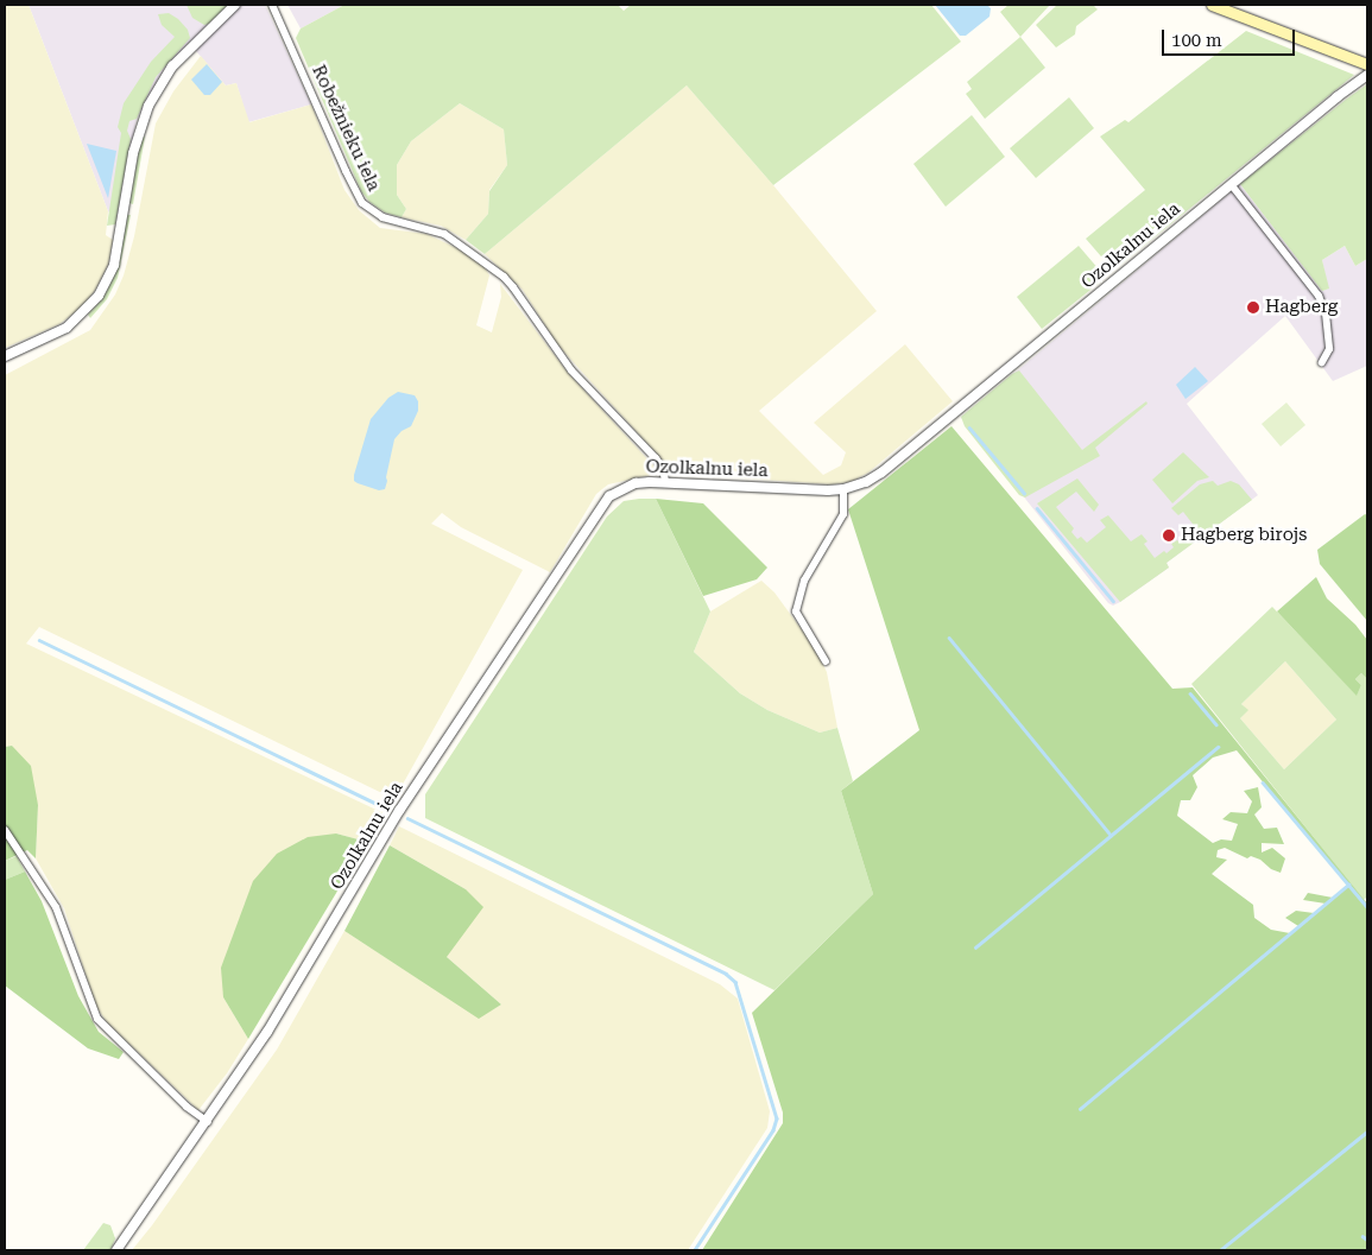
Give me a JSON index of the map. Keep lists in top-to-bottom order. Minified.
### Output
{"streets":{"street":["Robežnieku iela","Ozolkalnu iela"]},"crossings":[["Robežnieku iela","Ozolkalnu iela"]],"places":["Hagberg","Hagberg birojs"],"scale_bar":"100 m"}
